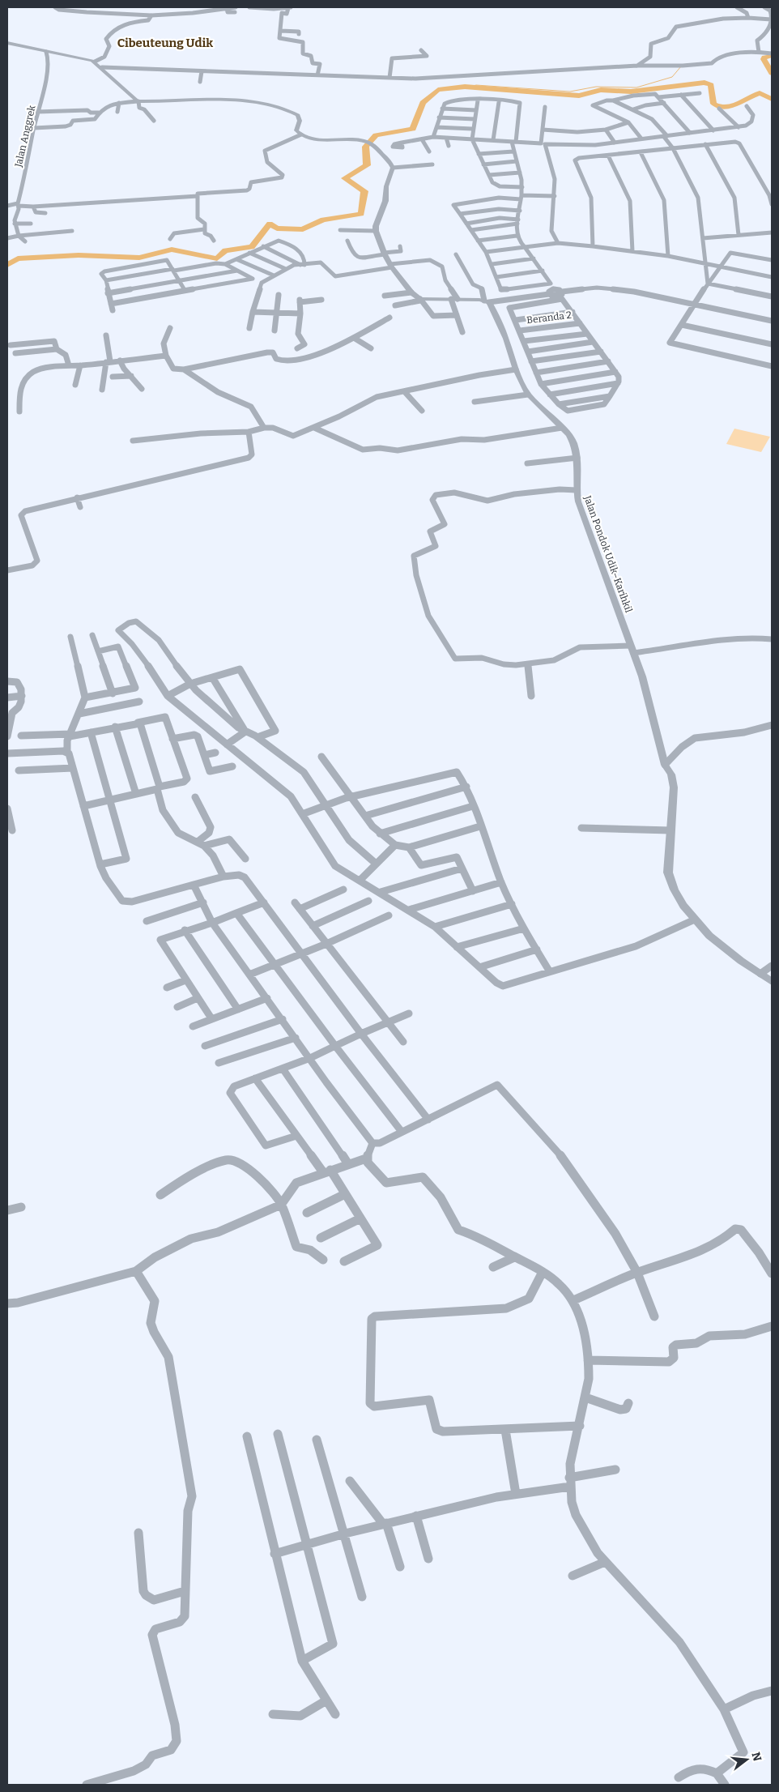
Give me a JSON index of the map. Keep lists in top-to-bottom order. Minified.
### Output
{"streets":{"street":["Jalan Anggrek","Beranda 2","Jalan Pondok Udik–Karihkil"]},"districts":["Cibeuteung Udik"],"north":"right"}
